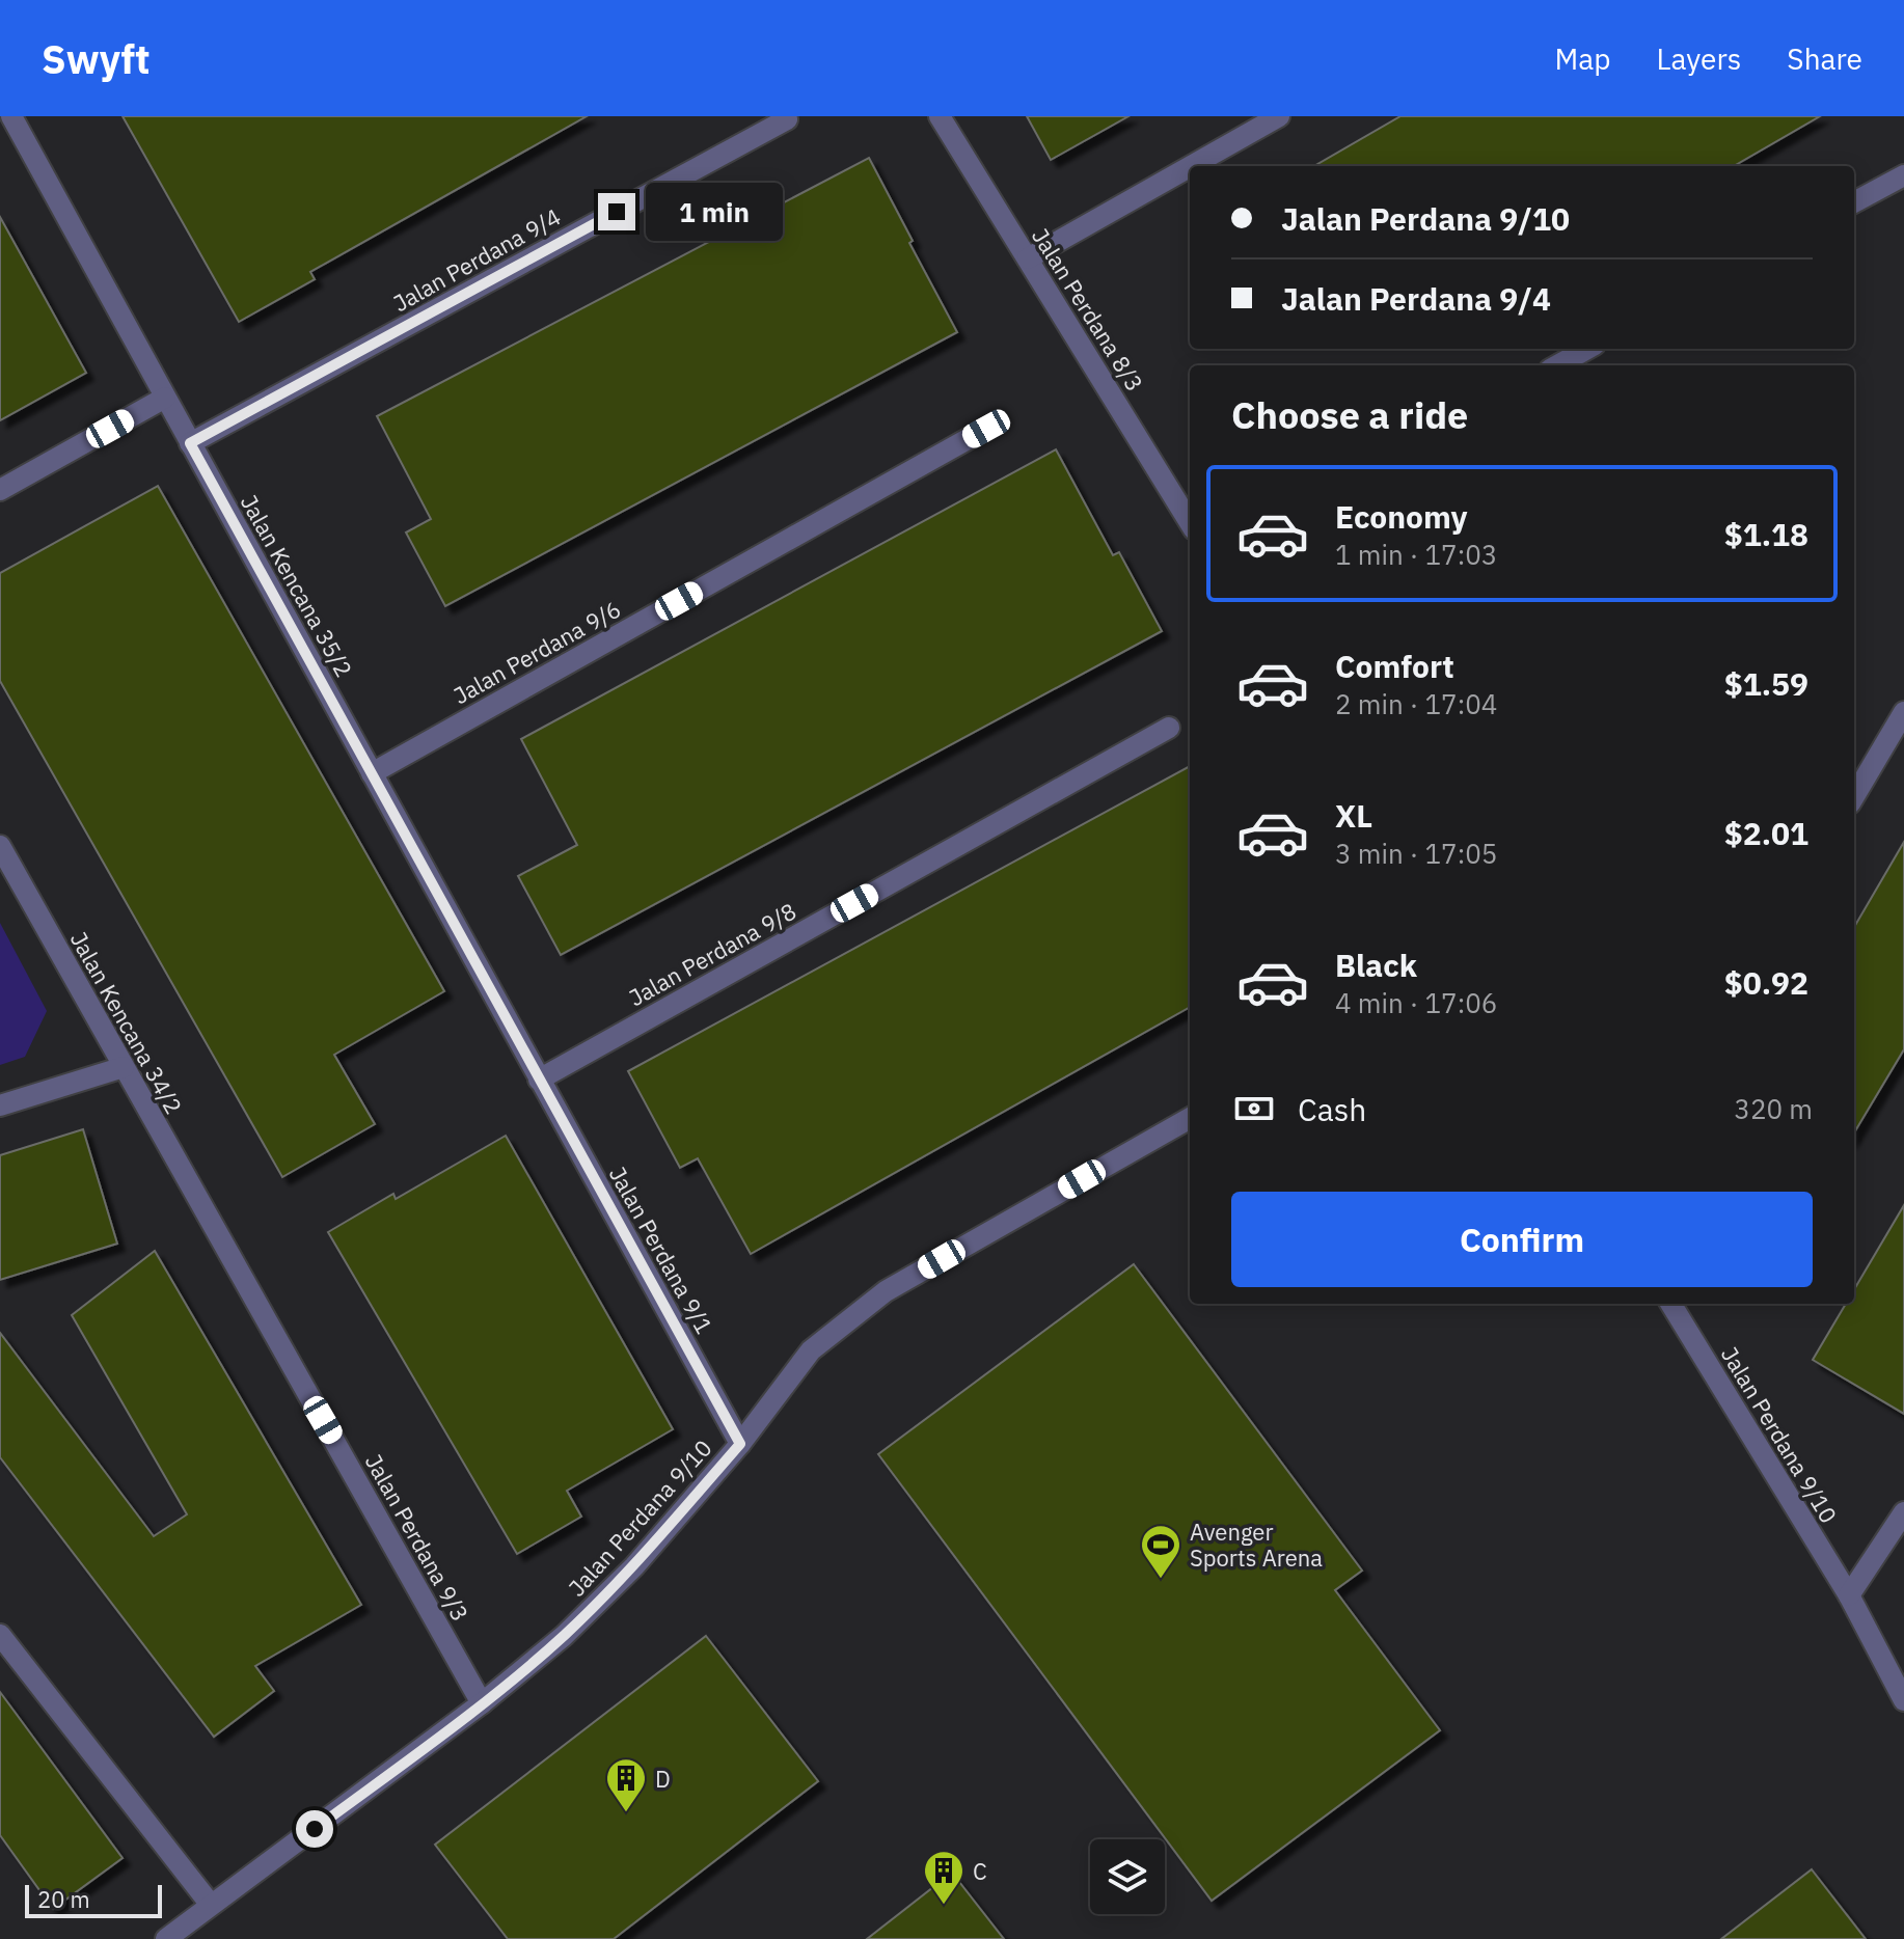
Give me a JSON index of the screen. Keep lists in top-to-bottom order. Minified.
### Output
{"streets":{"street":["Jalan Perdana 9/4","Jalan Perdana 8/3","Jalan Kencana 35/2","Jalan Perdana 9/6","Jalan Perdana 9/8","Jalan Kencana 34/2","Jalan Perdana 9/1","Jalan Perdana 9/10","Jalan Perdana 9/3"]},"crossings":[["Jalan Perdana 9/4","Jalan Kencana 35/2"],["Jalan Kencana 35/2","Jalan Perdana 9/6"],["Jalan Kencana 35/2","Jalan Perdana 9/8"],["Jalan Kencana 35/2","Jalan Perdana 9/1"],["Jalan Perdana 9/8","Jalan Perdana 9/1"],["Jalan Kencana 34/2","Jalan Perdana 9/3"],["Jalan Perdana 9/1","Jalan Perdana 9/10"],["Jalan Perdana 9/10","Jalan Perdana 9/3"]],"places":{"sports":["Avenger Sports Arena"],"building":["D","C"]},"scale_bar":"20 m","page":{"header":"Swyft","nav":["Map","Layers","Share"],"banner":["Jalan Perdana 9/10","Jalan Perdana 9/4"],"bubble":"1 min","heading":"Choose a ride","list":[{"name":"Economy","note":"1 min · 17:03","value":"$1.18"},{"name":"Comfort","note":"2 min · 17:04","value":"$1.59"},{"name":"XL","note":"3 min · 17:05","value":"$2.01"},{"name":"Black","note":"4 min · 17:06","value":"$0.92"}],"pay":["Cash","320 m"],"buttons":"Confirm","scale":"20 m"}}
